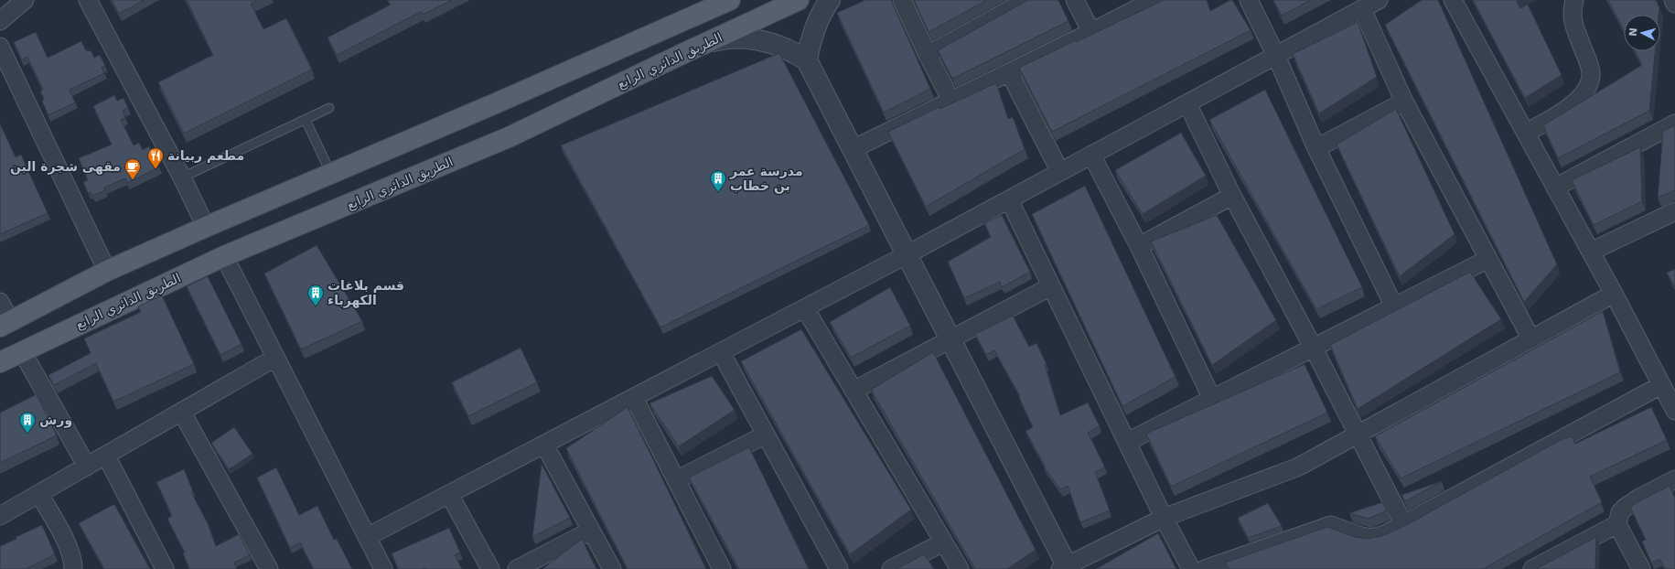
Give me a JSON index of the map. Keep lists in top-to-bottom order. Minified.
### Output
{"streets":{"main road":["الطريق الدائري الرابع"]},"places":{"restaurant":["مطعم ربيانة"],"cafe":["مقهى شجرة البن"],"building":["مدرسة عمر بن خطاب","قسم بلاغات الكهرباء","ورش"]},"north":"left"}
